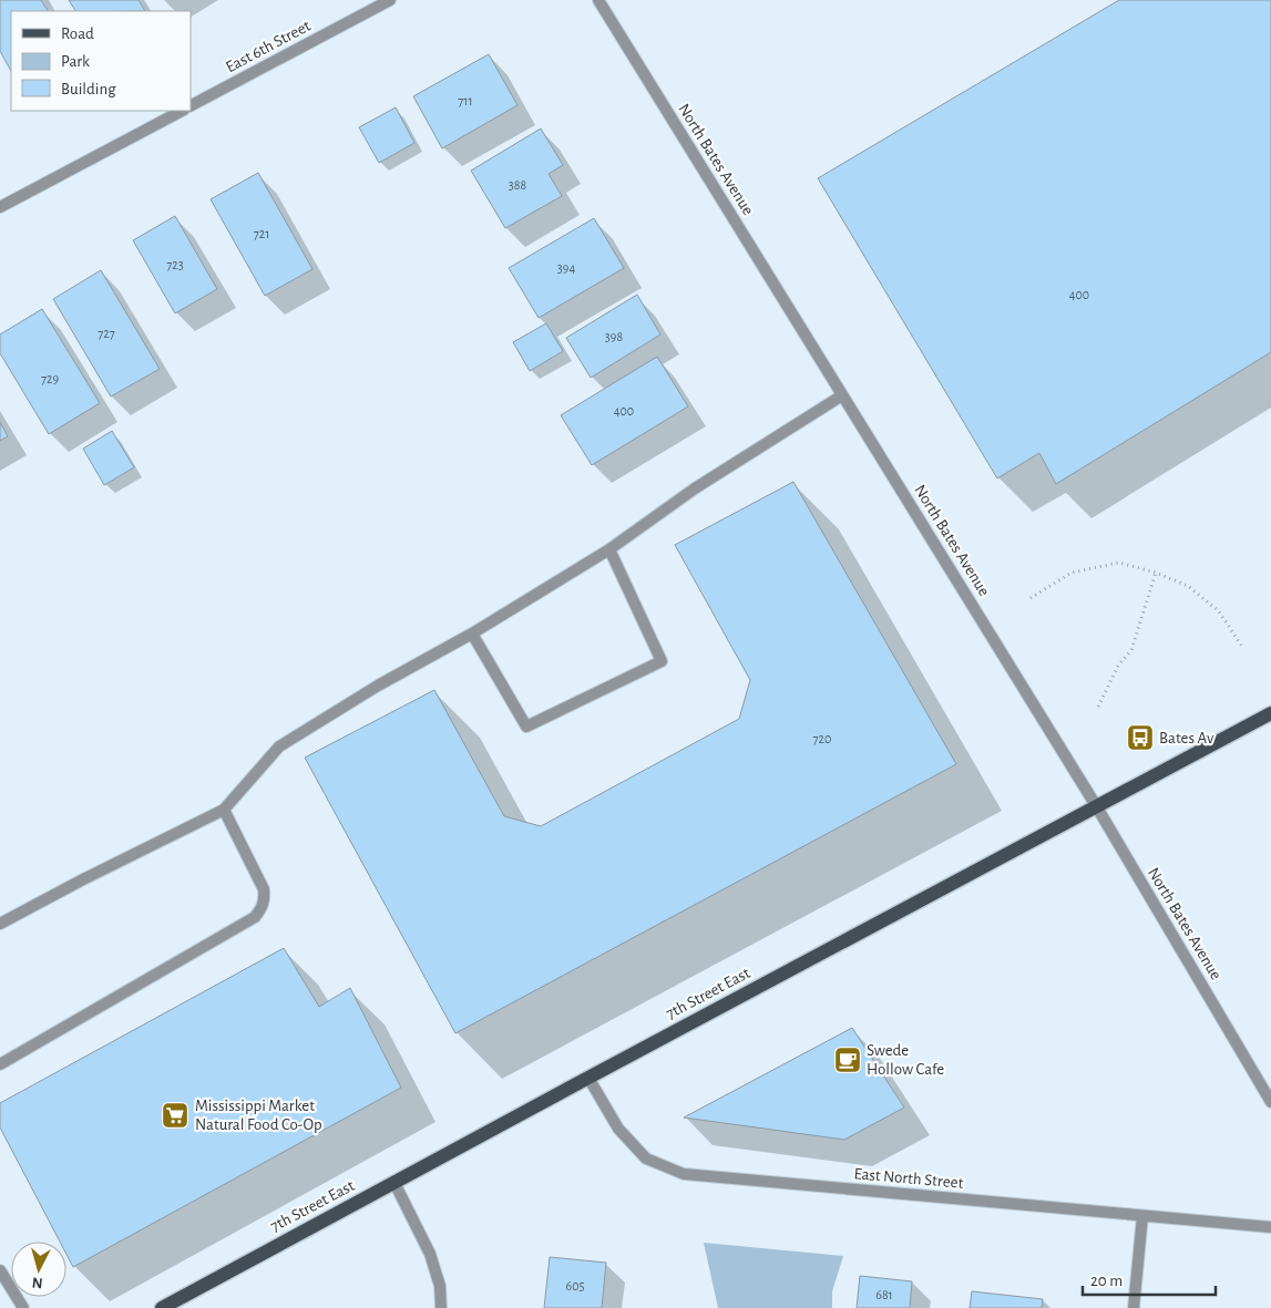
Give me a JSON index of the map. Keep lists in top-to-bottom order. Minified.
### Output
{"streets":{"main road":["7th Street East"],"street":["East 6th Street","North Bates Avenue","East North Street"]},"crossings":[["North Bates Avenue","7th Street East"],["7th Street East","East North Street"]],"places":{"bus stop":["Bates Av"],"cafe":["Swede Hollow Cafe"],"supermarket":["Mississippi Market Natural Food Co-Op"]},"house_numbers":["711","388","721","723","394","400","727","398","729","400","720","605","681"],"legend":["Road","Park","Building"],"scale_bar":"20 m","north":"bottom"}
